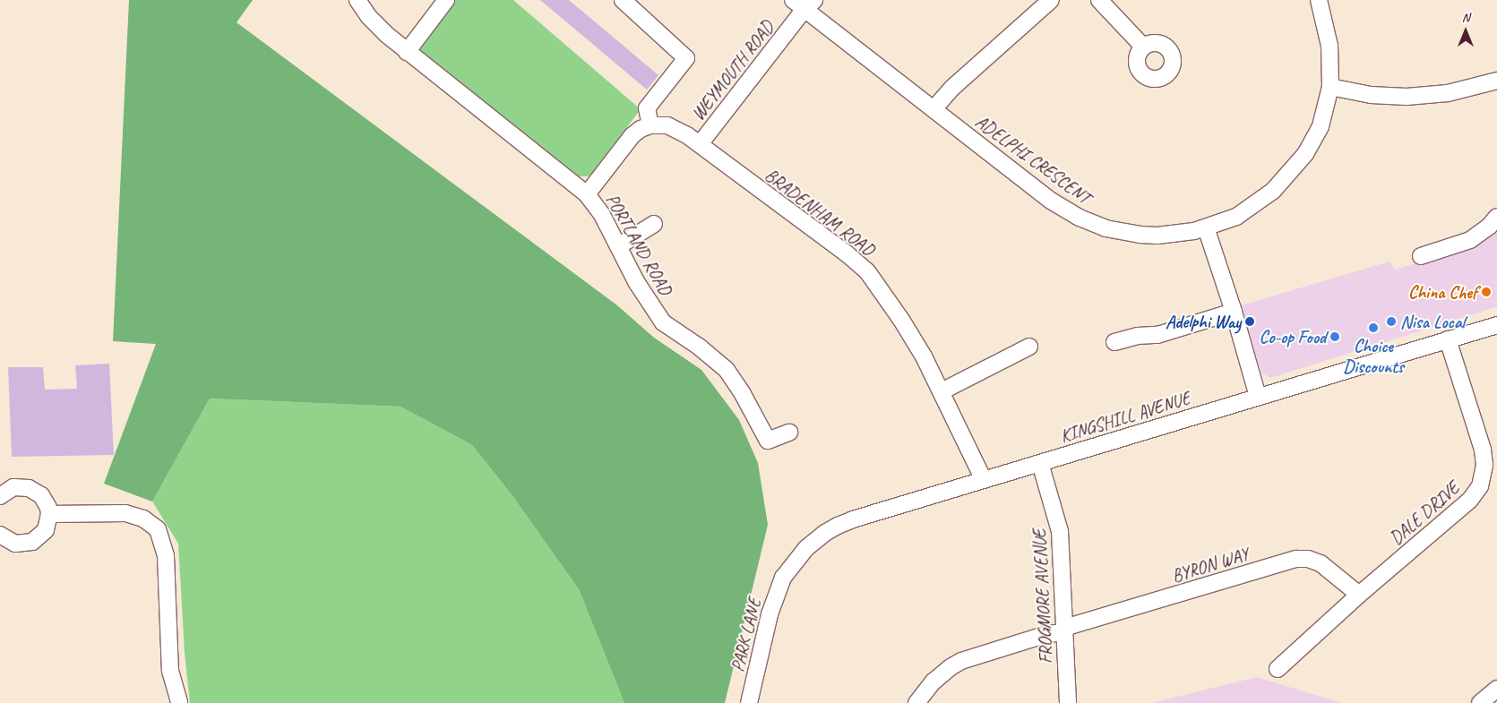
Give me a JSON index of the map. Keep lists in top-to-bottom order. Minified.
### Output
{"streets":{"street":["WEYMOUTH ROAD","ADELPHI CRESCENT","BRADENHAM ROAD","PORTLAND ROAD","KINGSHILL AVENUE","DALE DRIVE","BYRON WAY","FROGMORE AVENUE","PARK LANE"]},"crossings":[["WEYMOUTH ROAD","ADELPHI CRESCENT"],["WEYMOUTH ROAD","BRADENHAM ROAD"],["BRADENHAM ROAD","KINGSHILL AVENUE"],["KINGSHILL AVENUE","DALE DRIVE"],["KINGSHILL AVENUE","FROGMORE AVENUE"],["KINGSHILL AVENUE","PARK LANE"],["DALE DRIVE","BYRON WAY"],["BYRON WAY","FROGMORE AVENUE"]],"places":["China Chef","Adelphi Way","Nisa Local","Choice Discounts","Co-op Food"],"north":"top"}
